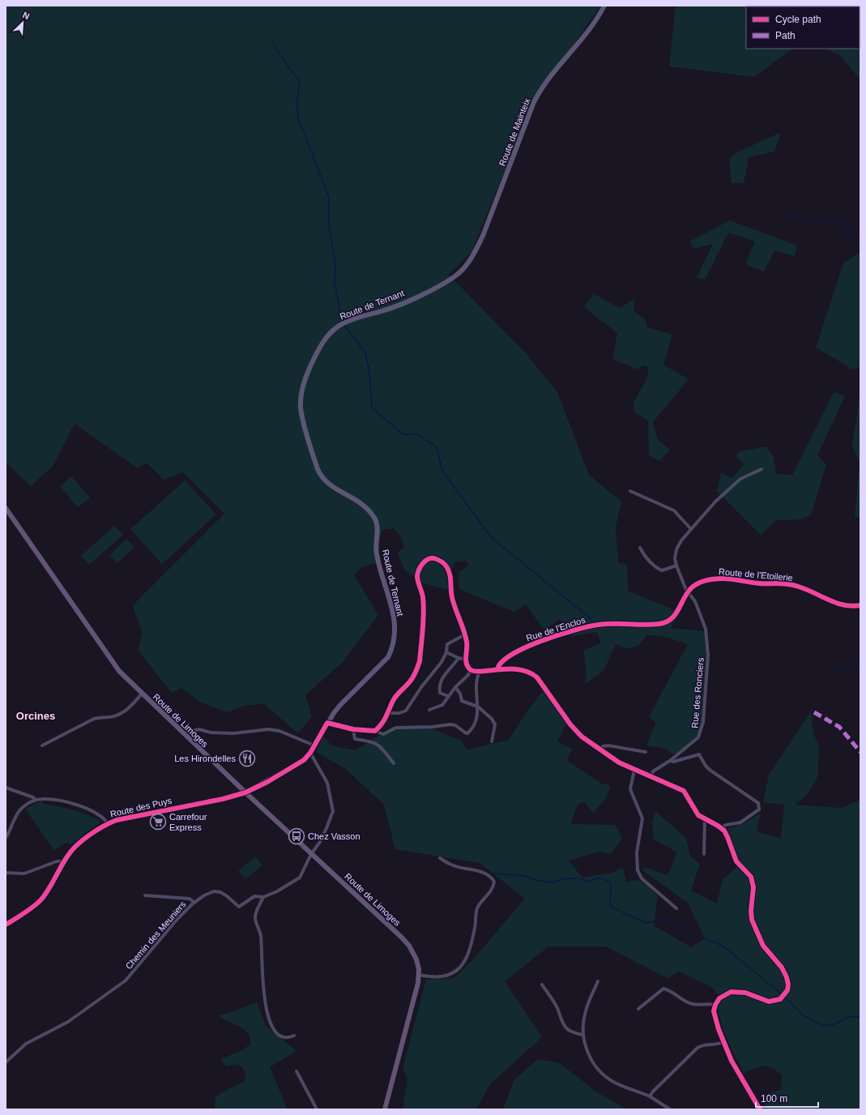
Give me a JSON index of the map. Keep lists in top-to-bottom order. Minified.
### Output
{"streets":{"main road":["Route de Mainteix","Route de Ternant","Route de Limoges","Route des Puys"],"street":["Route de l'Etoilerie","Rue de l'Enclos","Rue des Ronciers","Chemin des Meuniers"]},"crossings":[["Route de Mainteix","Route de Ternant"],["Route de Ternant","Route de Limoges"],["Route de Ternant","Route des Puys"],["Route de Ternant","Chemin des Meuniers"],["Route de l'Etoilerie","Rue de l'Enclos"],["Route de l'Etoilerie","Rue des Ronciers"],["Rue de l'Enclos","Rue des Ronciers"],["Route de Limoges","Route des Puys"],["Route de Limoges","Chemin des Meuniers"]],"districts":["Orcines"],"places":{"restaurant":["Les Hirondelles"],"supermarket":["Carrefour Express"],"bus stop":["Chez Vasson"]},"legend":["Cycle path","Path"],"scale_bar":"100 m","north":"top right"}
